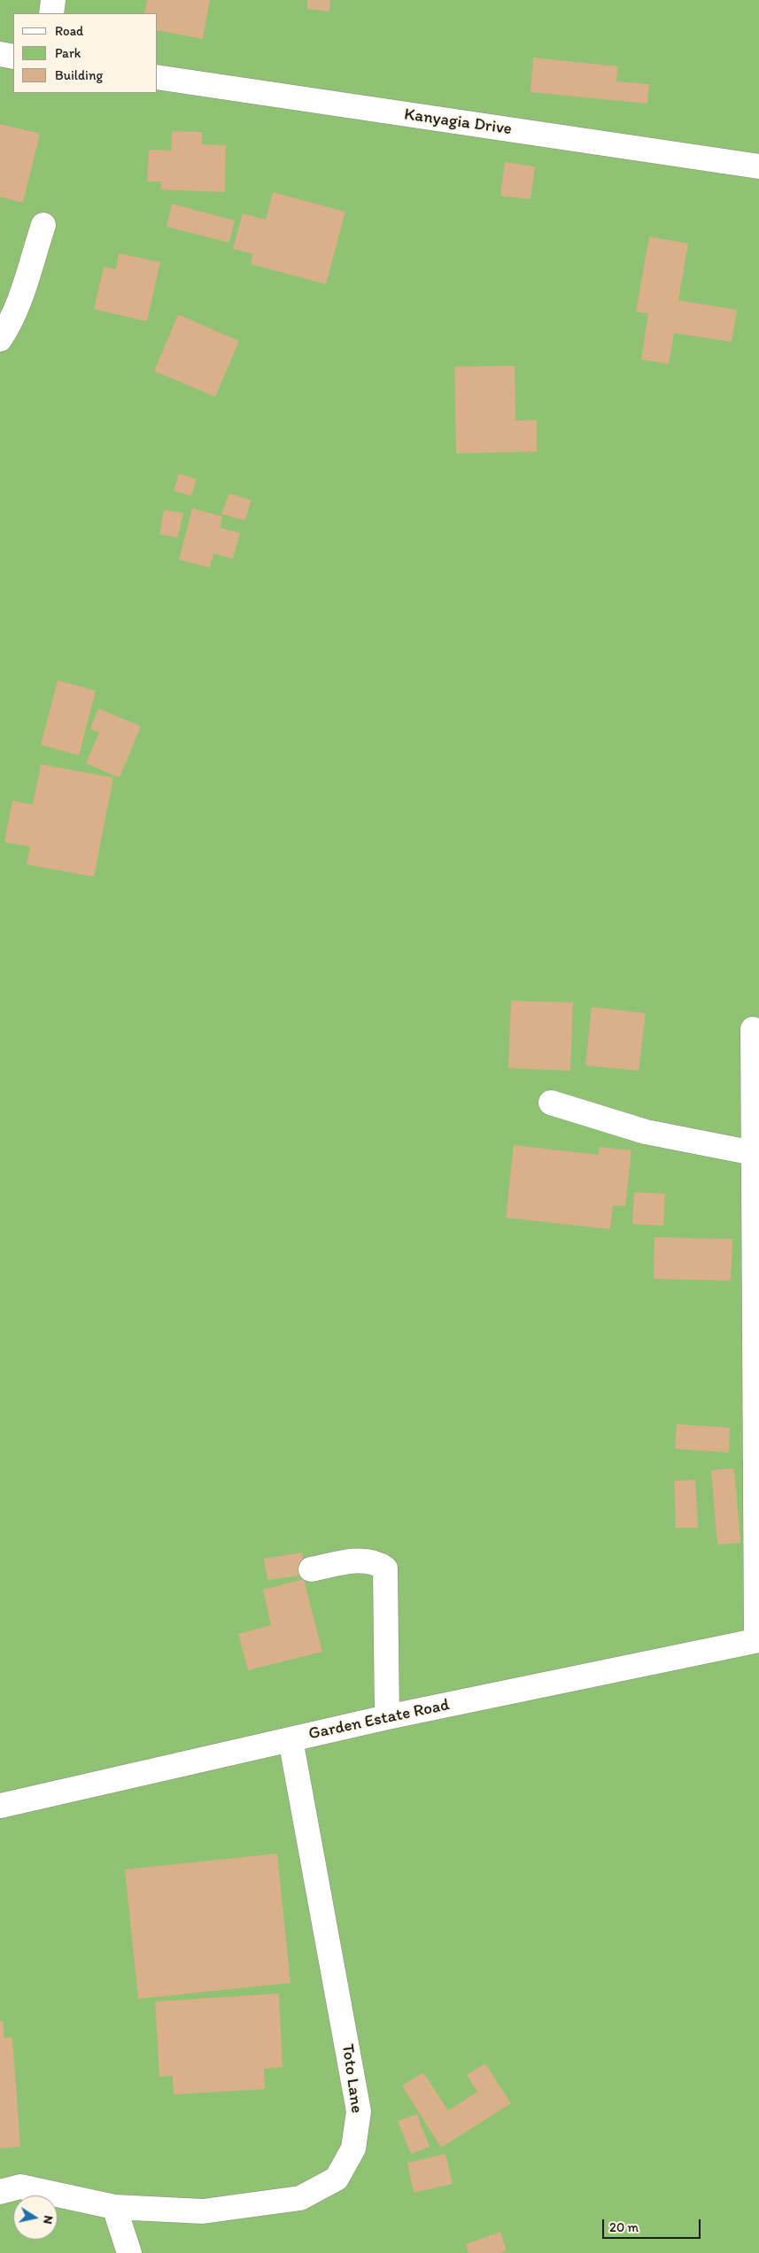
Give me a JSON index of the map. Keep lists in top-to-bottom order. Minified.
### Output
{"streets":{"street":["Kanyagia Drive","Garden Estate Road","Toto Lane"]},"crossings":[["Garden Estate Road","Toto Lane"]],"legend":["Road","Park","Building"],"scale_bar":"20 m","north":"right"}
